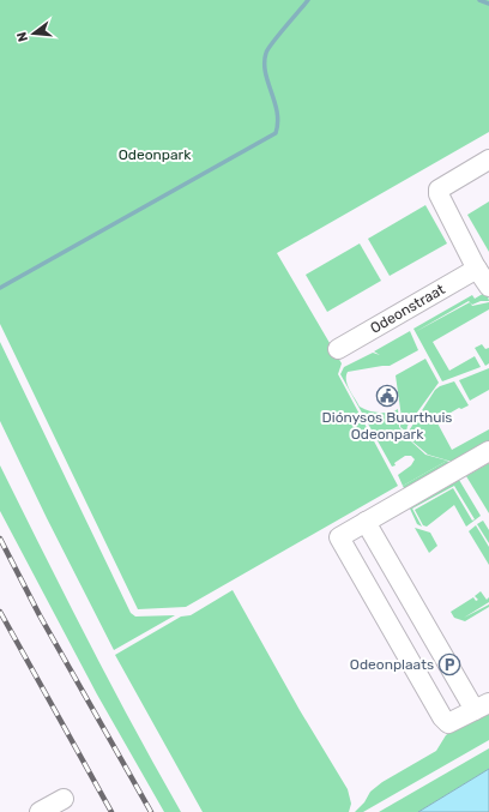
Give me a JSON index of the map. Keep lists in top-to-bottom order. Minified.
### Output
{"streets":{"street":["Odeonstraat"]},"parks":["Odeonpark"],"places":{"public building":["Diónysos Buurthuis Odeonpark"],"parking":["Odeonplaats"]},"north":"left"}
